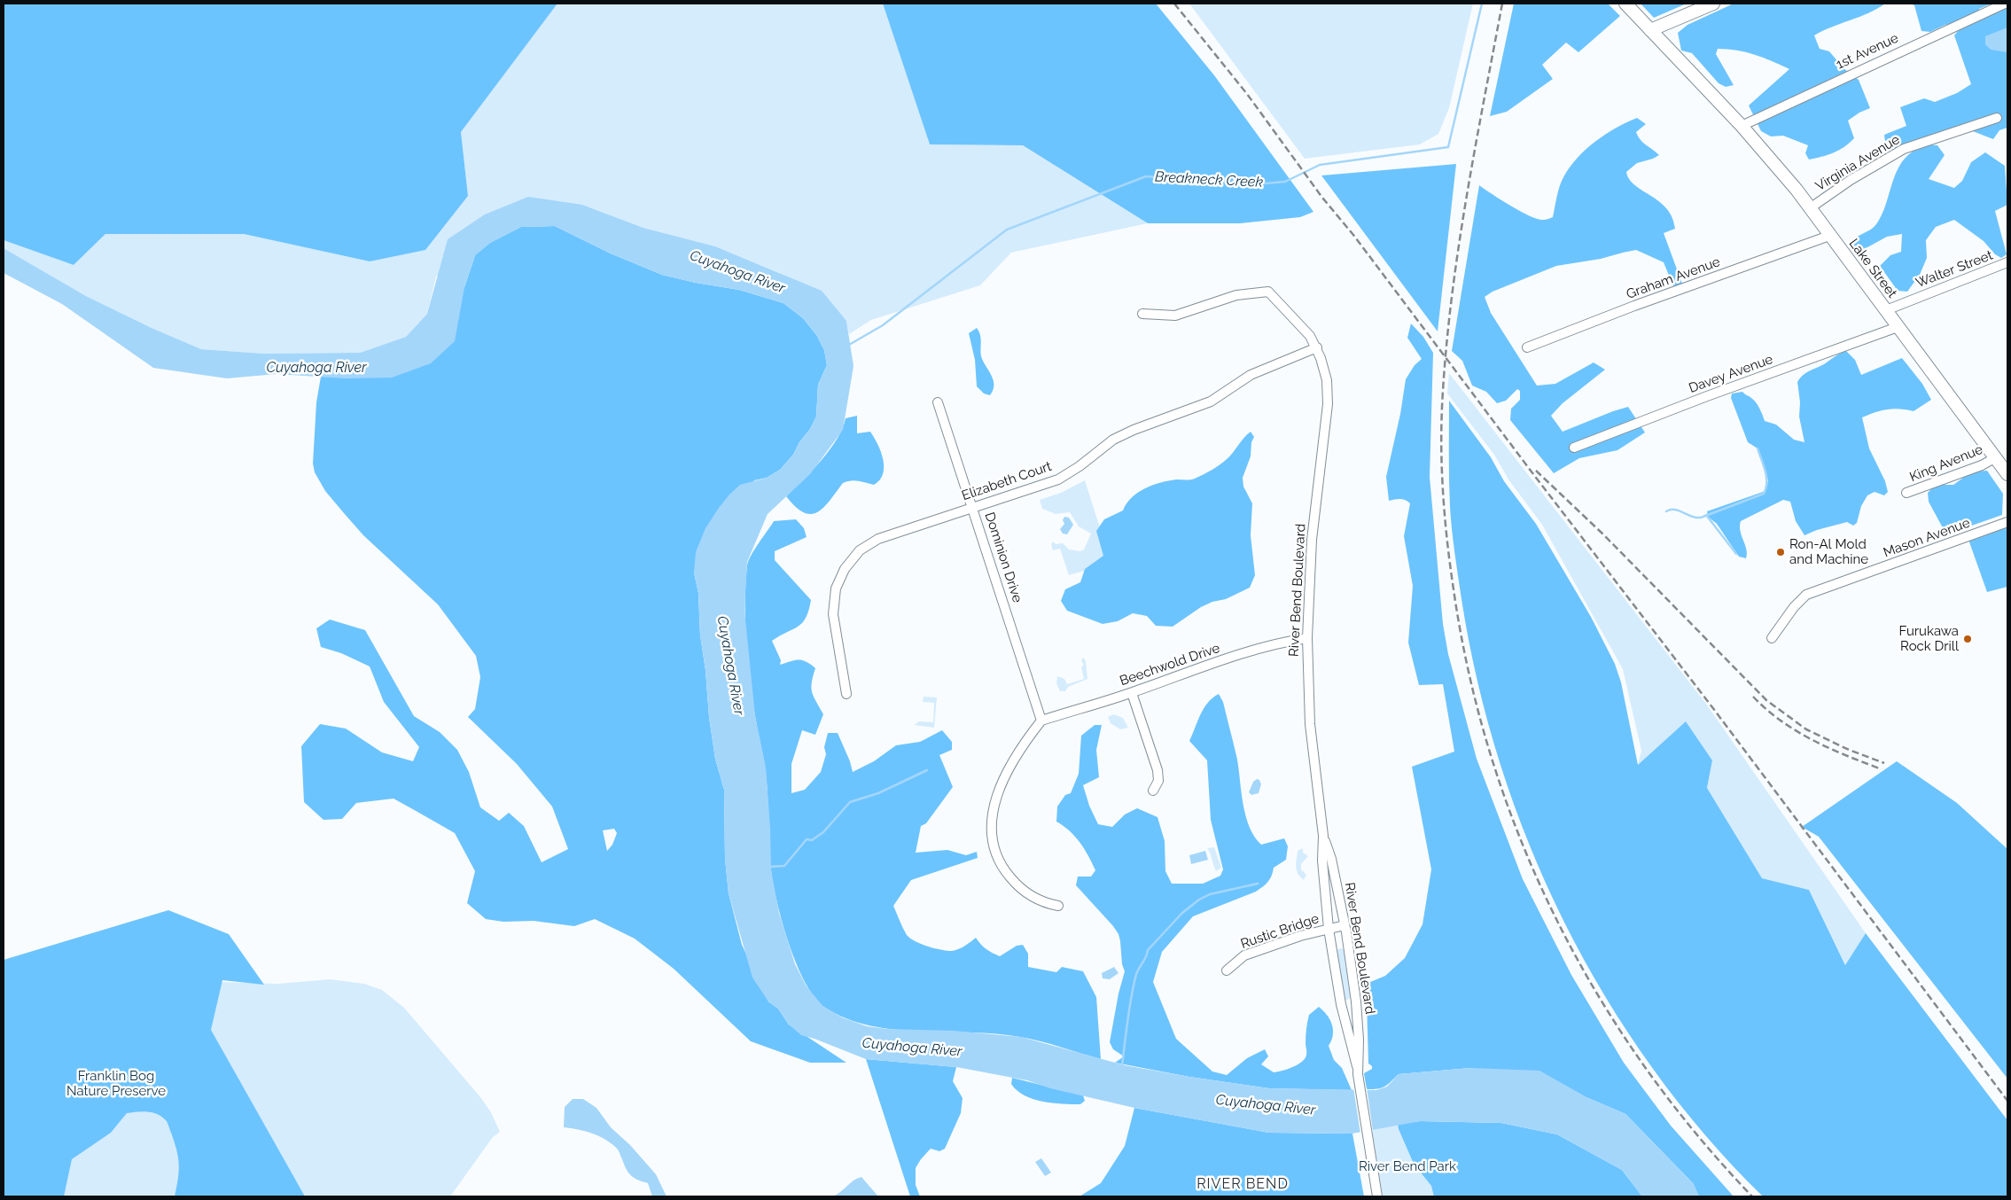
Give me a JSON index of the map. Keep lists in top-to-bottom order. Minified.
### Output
{"streets":{"street":["1st Avenue","Virginia Avenue","Lake Street","Walter Street","Graham Avenue","Davey Avenue","King Avenue","Elizabeth Court","Mason Avenue","Dominion Drive","River Bend Boulevard","Beechwold Drive","Rustic Bridge"]},"crossings":[["1st Avenue","Lake Street"],["Virginia Avenue","Lake Street"],["Lake Street","Walter Street"],["Lake Street","Graham Avenue"],["Lake Street","Davey Avenue"],["Lake Street","King Avenue"],["Elizabeth Court","Dominion Drive"],["Elizabeth Court","River Bend Boulevard"],["Dominion Drive","Beechwold Drive"],["River Bend Boulevard","Beechwold Drive"],["River Bend Boulevard","Rustic Bridge"]],"districts":["RIVER BEND"],"water":["Breakneck Creek","Cuyahoga River"],"parks":["Franklin Bog Nature Preserve","River Bend Park"],"places":["Ron-Al Mold and Machine","Furukawa Rock Drill"]}
